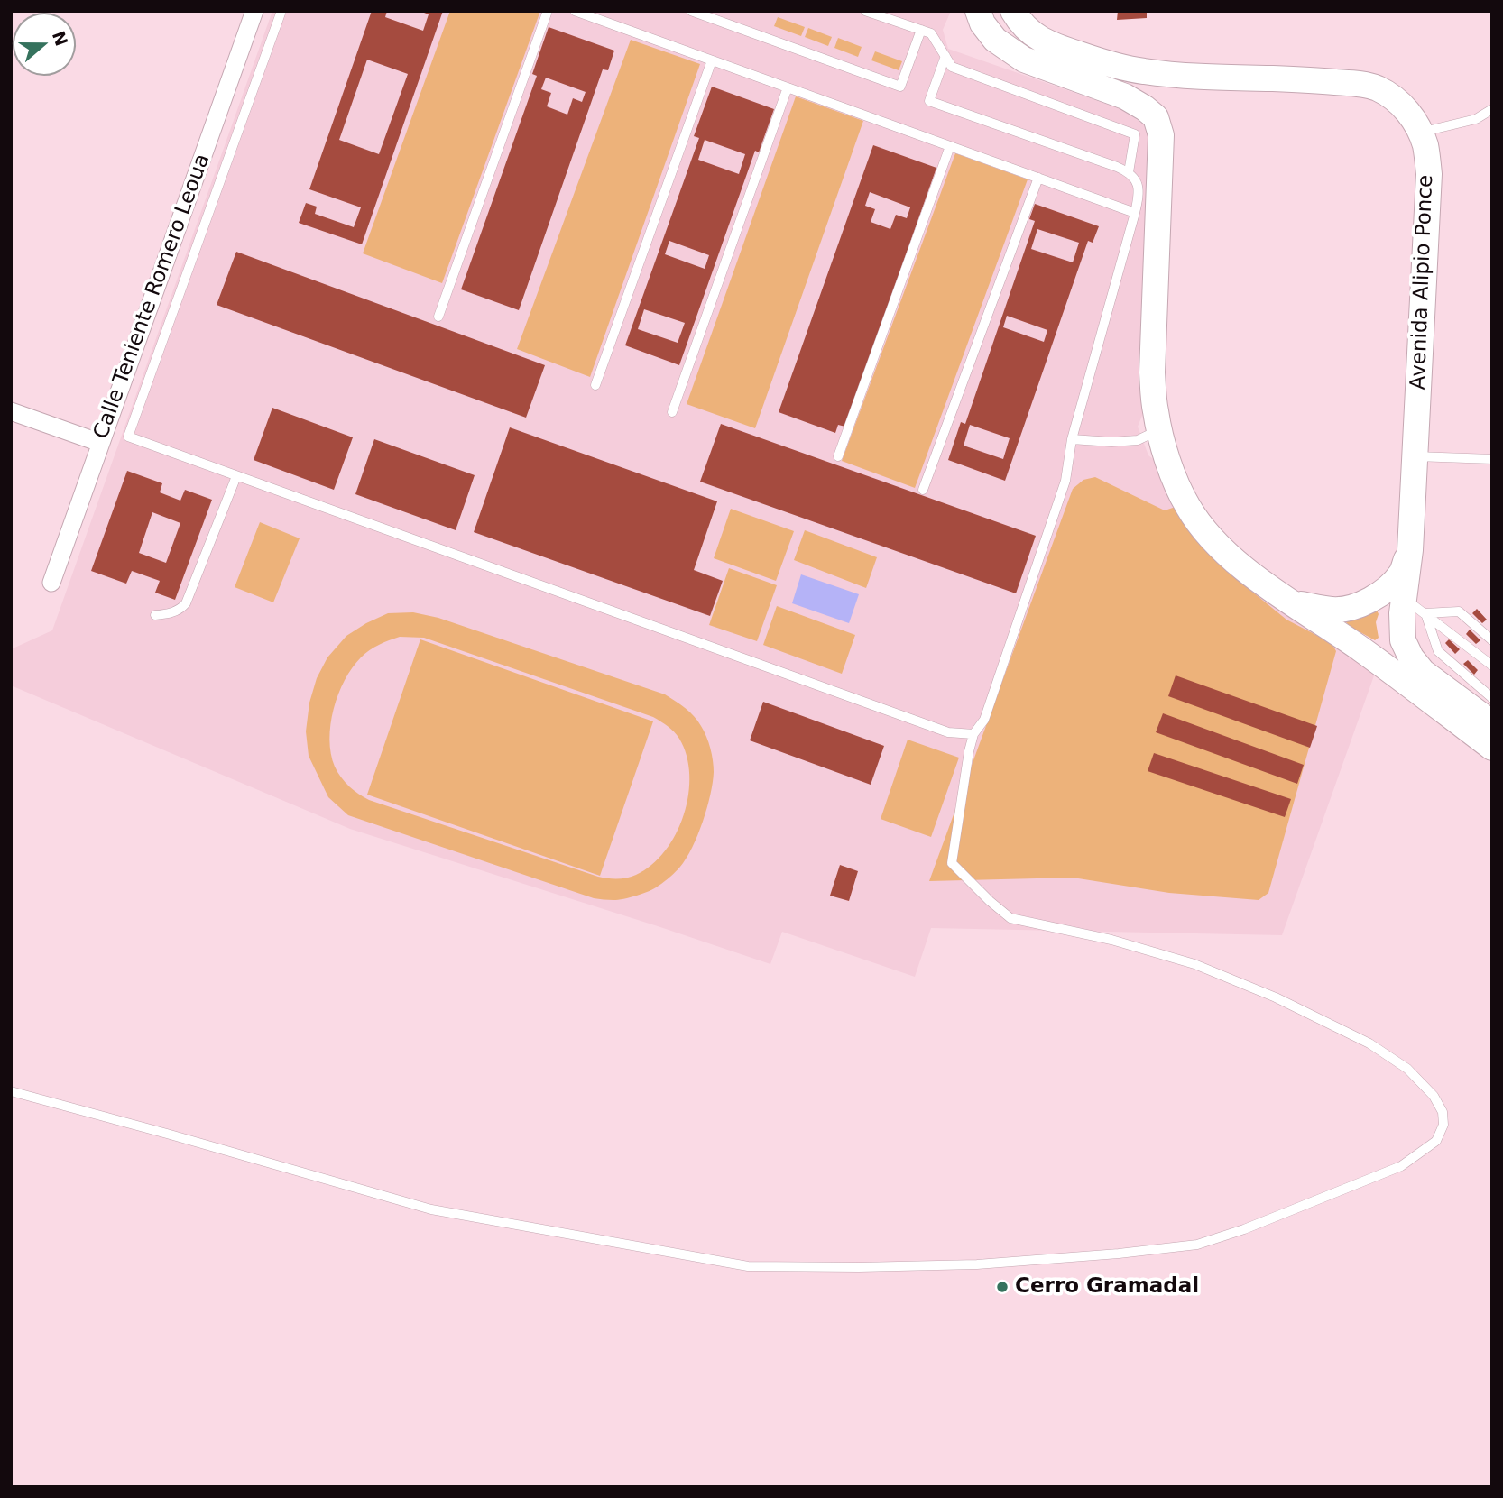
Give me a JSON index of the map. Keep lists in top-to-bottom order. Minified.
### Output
{"streets":{"main road":["Avenida Alipio Ponce"],"street":["Calle Teniente Romero Leoua"]},"places":["Cerro Gramadal"],"north":"right"}
